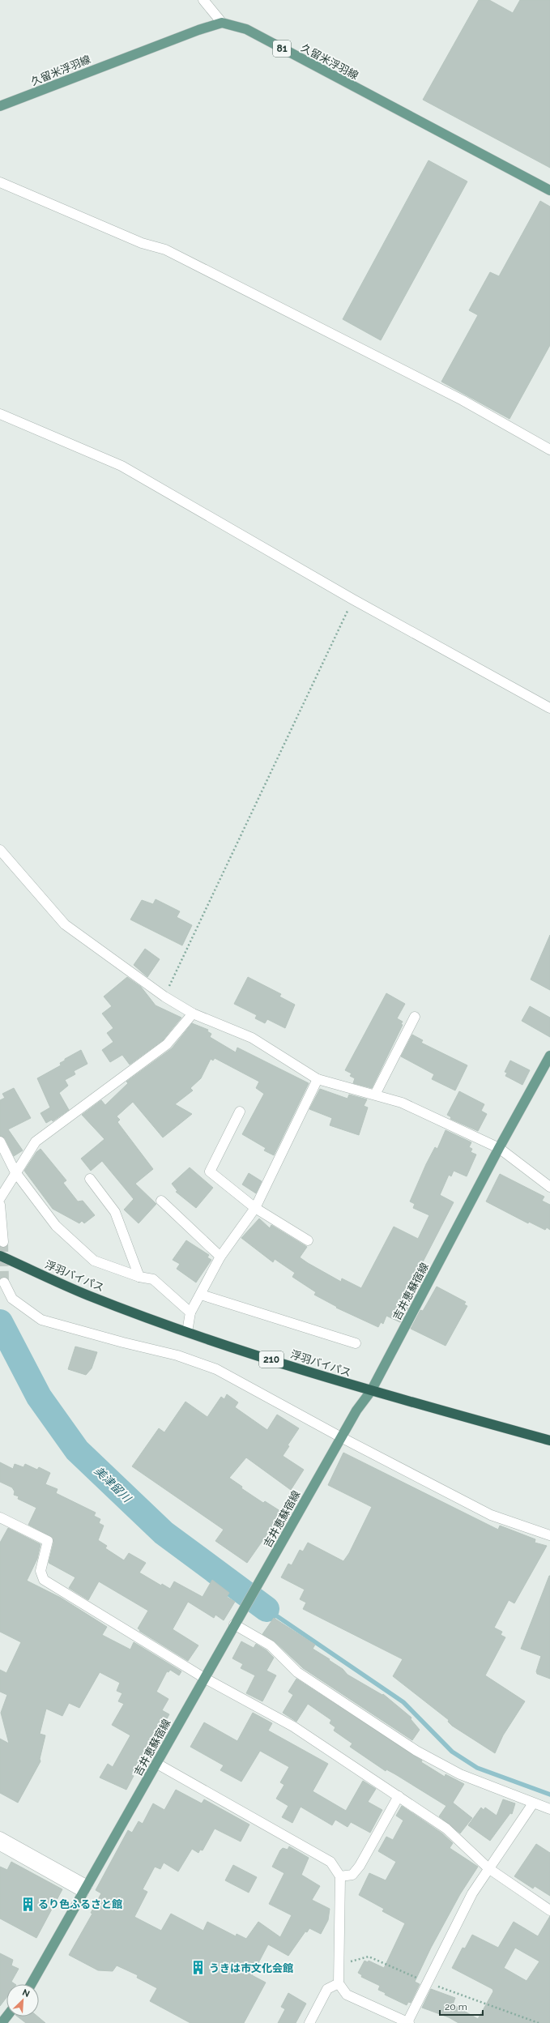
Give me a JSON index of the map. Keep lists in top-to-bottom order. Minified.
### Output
{"streets":{"highway":["浮羽バイパス","210"],"main road":["81","久留米浮羽線","吉井恵蘇宿線"]},"crossings":[["浮羽バイパス","吉井恵蘇宿線"]],"water":["美津留川"],"places":{"building":["るり色ふるさと館","うきは市文化会館"]},"scale_bar":"20 m","north":"top right"}
